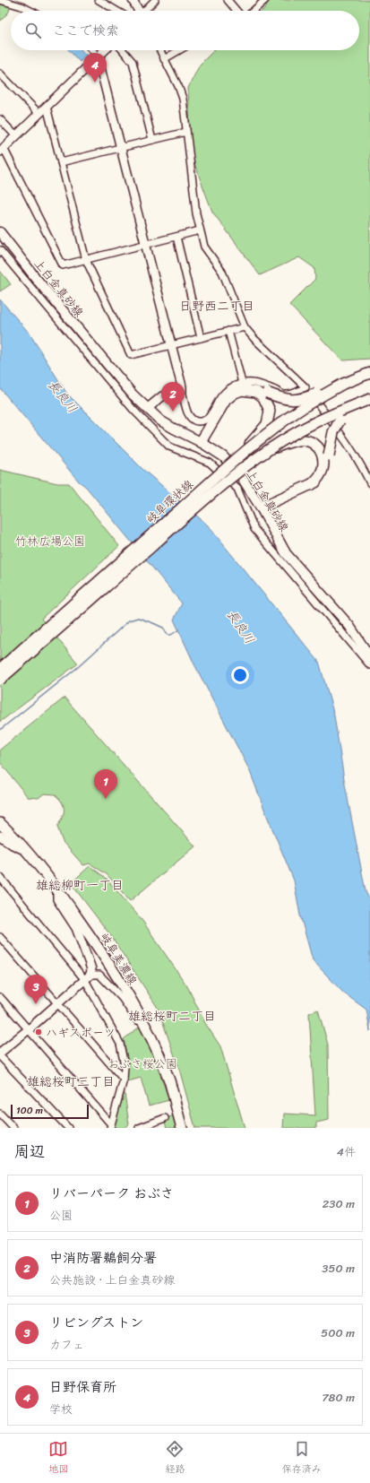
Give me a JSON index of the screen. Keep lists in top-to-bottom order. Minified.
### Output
{"streets":{"main road":["上白金真砂線","岐阜環状線","岐阜美濃線"]},"districts":["日野西二丁目","雄総柳町一丁目","雄総桜町二丁目","雄総桜町三丁目"],"water":["長良川"],"parks":["竹林広場公園","おぶさ桜公園"],"places":["ハギスポーツ"],"scale_bar":"100 m","page":{"search":"ここで検索","pins":["4","2","1","3"],"scale":"100 m","heading":["周辺","4件"],"list":[{"mark":"1","name":"リバーパーク おぶさ","note":"公園","value":"230 m"},{"mark":"2","name":"中消防署鵜飼分署","note":"公共施設 · 上白金真砂線","value":"350 m"},{"mark":"3","name":"リビングストン","note":"カフェ","value":"500 m"},{"mark":"4","name":"日野保育所","note":"学校","value":"780 m"}],"nav":["地図","経路","保存済み"]}}
